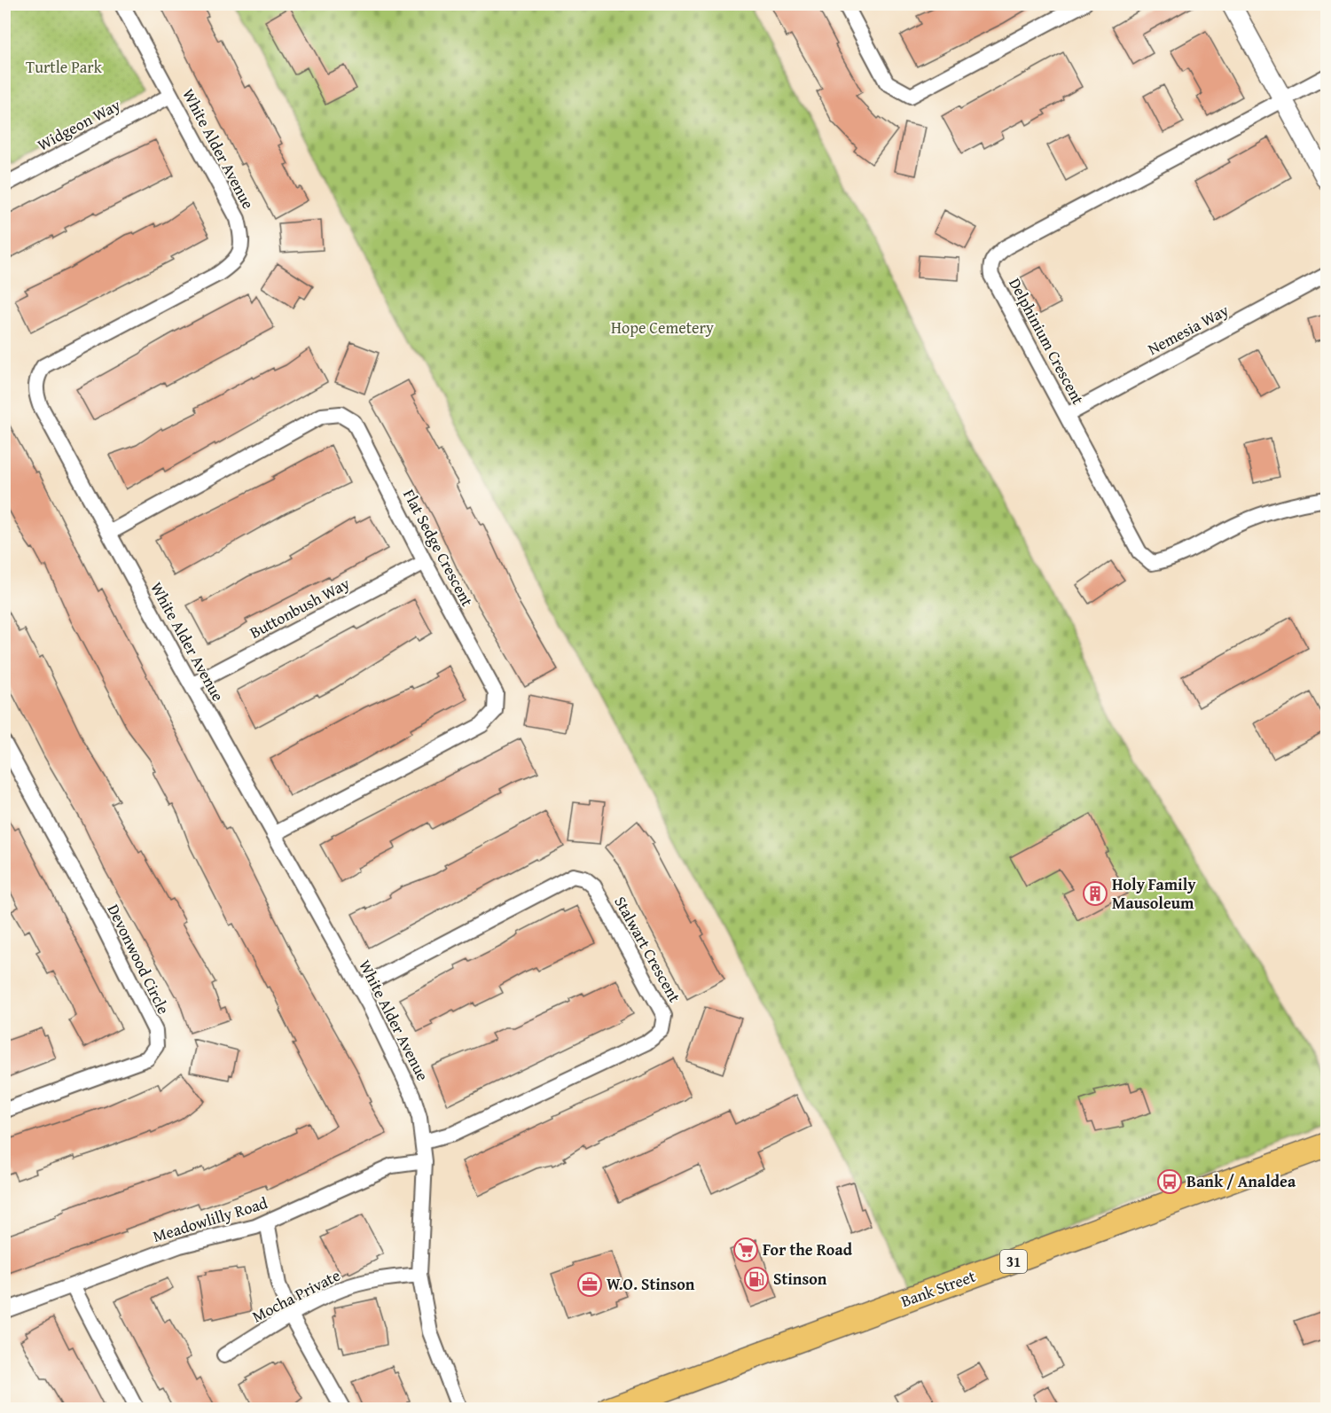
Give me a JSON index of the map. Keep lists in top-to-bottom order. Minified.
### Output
{"streets":{"main road":["31","Bank Street"],"street":["Widgeon Way","White Alder Avenue","Nemesia Way","Delphinium Crescent","Flat Sedge Crescent","Buttonbush Way","Stalwart Crescent","Devonwood Circle","Meadowlilly Road","Mocha Private"]},"crossings":[["Widgeon Way","White Alder Avenue"],["White Alder Avenue","Flat Sedge Crescent"],["White Alder Avenue","Buttonbush Way"],["White Alder Avenue","Stalwart Crescent"],["White Alder Avenue","Meadowlilly Road"],["White Alder Avenue","Mocha Private"],["Nemesia Way","Delphinium Crescent"],["Flat Sedge Crescent","Buttonbush Way"]],"parks":["Turtle Park","Hope Cemetery"],"places":{"building":["Holy Family Mausoleum"],"bus stop":["Bank / Analdea"],"supermarket":["For the Road"],"fuel station":["Stinson"],"office":["W.O. Stinson"]}}
